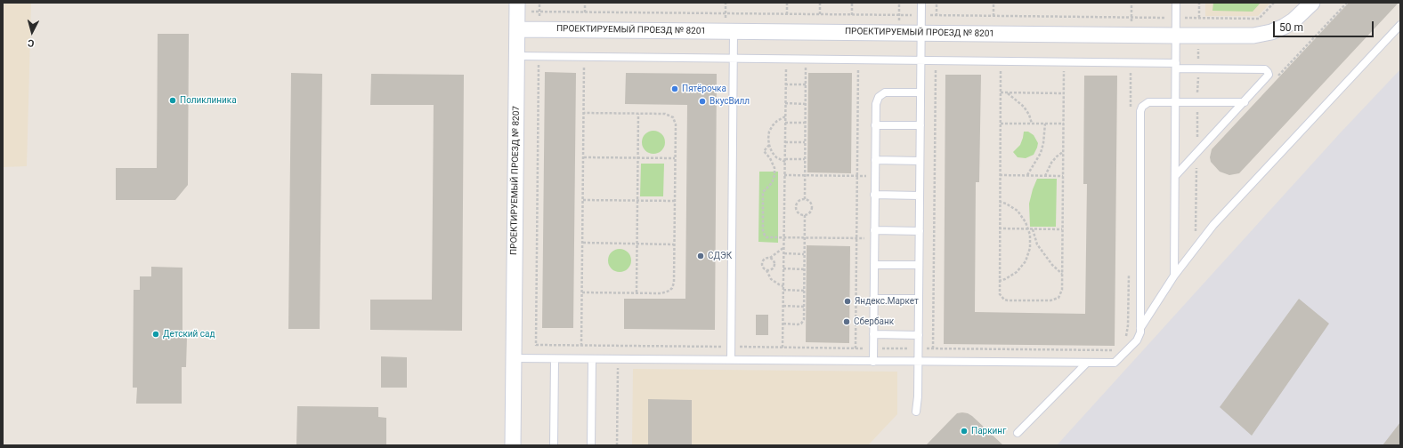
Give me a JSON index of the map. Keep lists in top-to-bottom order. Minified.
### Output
{"streets":{"street":["ПРОЕКТИРУЕМЫЙ ПРОЕЗД № 8201","ПРОЕКТИРУЕМЫЙ ПРОЕЗД № 8207"]},"crossings":[["ПРОЕКТИРУЕМЫЙ ПРОЕЗД № 8201","ПРОЕКТИРУЕМЫЙ ПРОЕЗД № 8207"]],"places":["Пятёрочка","Поликлиника","ВкусВилл","СДЭК","Яндекс.Маркет","Сбербанк","Детский сад","Паркинг"],"scale_bar":"50 m","north":"bottom"}
